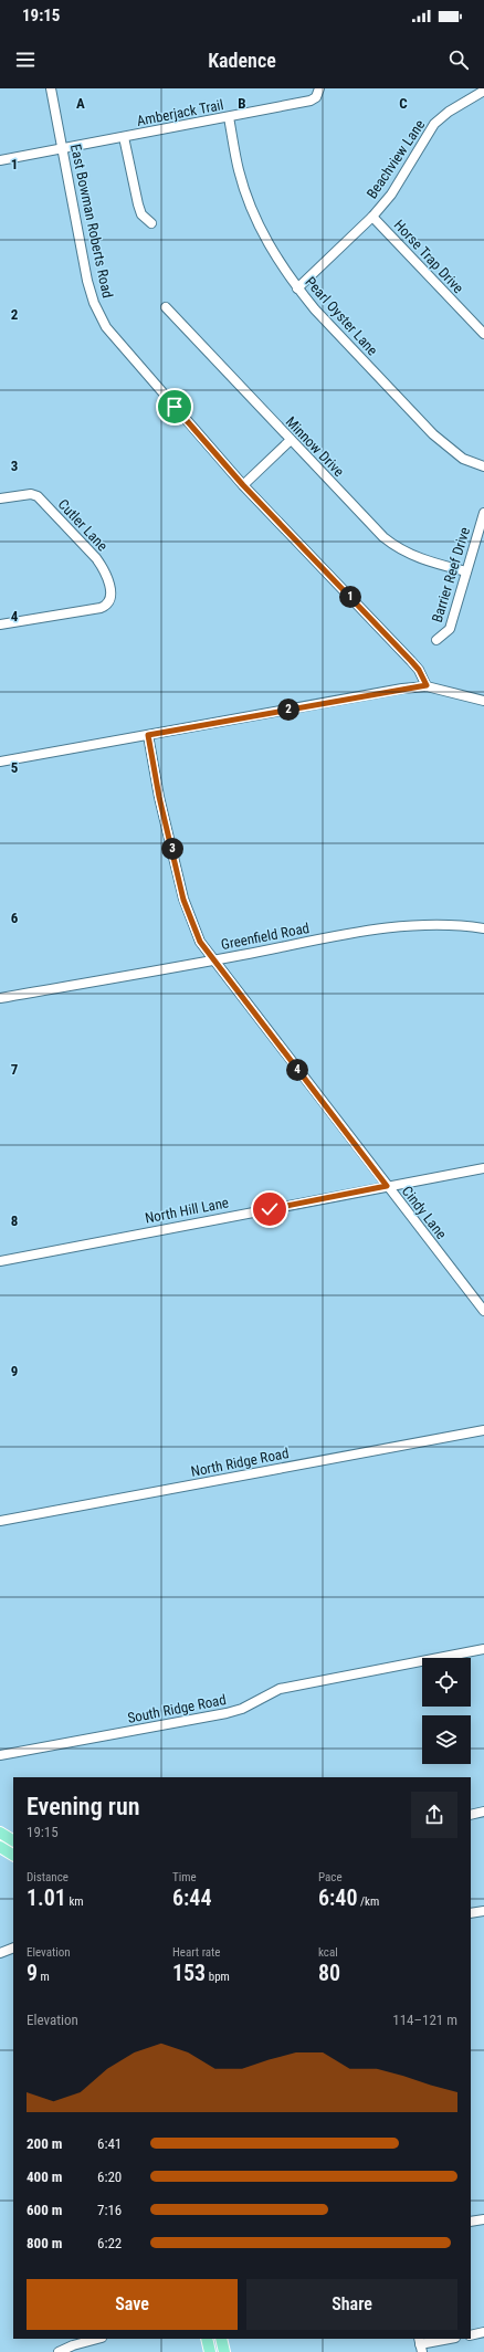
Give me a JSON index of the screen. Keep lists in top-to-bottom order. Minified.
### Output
{"streets":{"street":["Amberjack Trail","Beachview Lane","East Bowman Roberts Road","Horse Trap Drive","Pearl Oyster Lane","Minnow Drive","Cutler Lane","Barrier Reef Drive","Greenfield Road","North Hill Lane","Cindy Lane","North Ridge Road","South Ridge Road"]},"crossings":[["Amberjack Trail","East Bowman Roberts Road"],["Amberjack Trail","Pearl Oyster Lane"],["Beachview Lane","Horse Trap Drive"],["Beachview Lane","Pearl Oyster Lane"],["Minnow Drive","Barrier Reef Drive"],["Greenfield Road","Cindy Lane"],["North Hill Lane","Cindy Lane"]],"page":{"status":"19:15","header":"Kadence","pins":["1","2","3","4"],"heading":["Evening run","19:15"],"stats":[["Distance","1.01 km"],["Time","6:44"],["Pace","6:40 /km"],["Elevation","9 m"],["Heart rate","153 bpm"],["kcal","80"]],"chart":["Elevation","114–121 m"],"list":[{"name":"200 m","note":"6:41"},{"name":"400 m","note":"6:20"},{"name":"600 m","note":"7:16"},{"name":"800 m","note":"6:22"}],"buttons":["Save","Share"]},"grid":{"columns":["A","B","C"],"rows":["1","2","3","4","5","6","7","8","9"]}}
